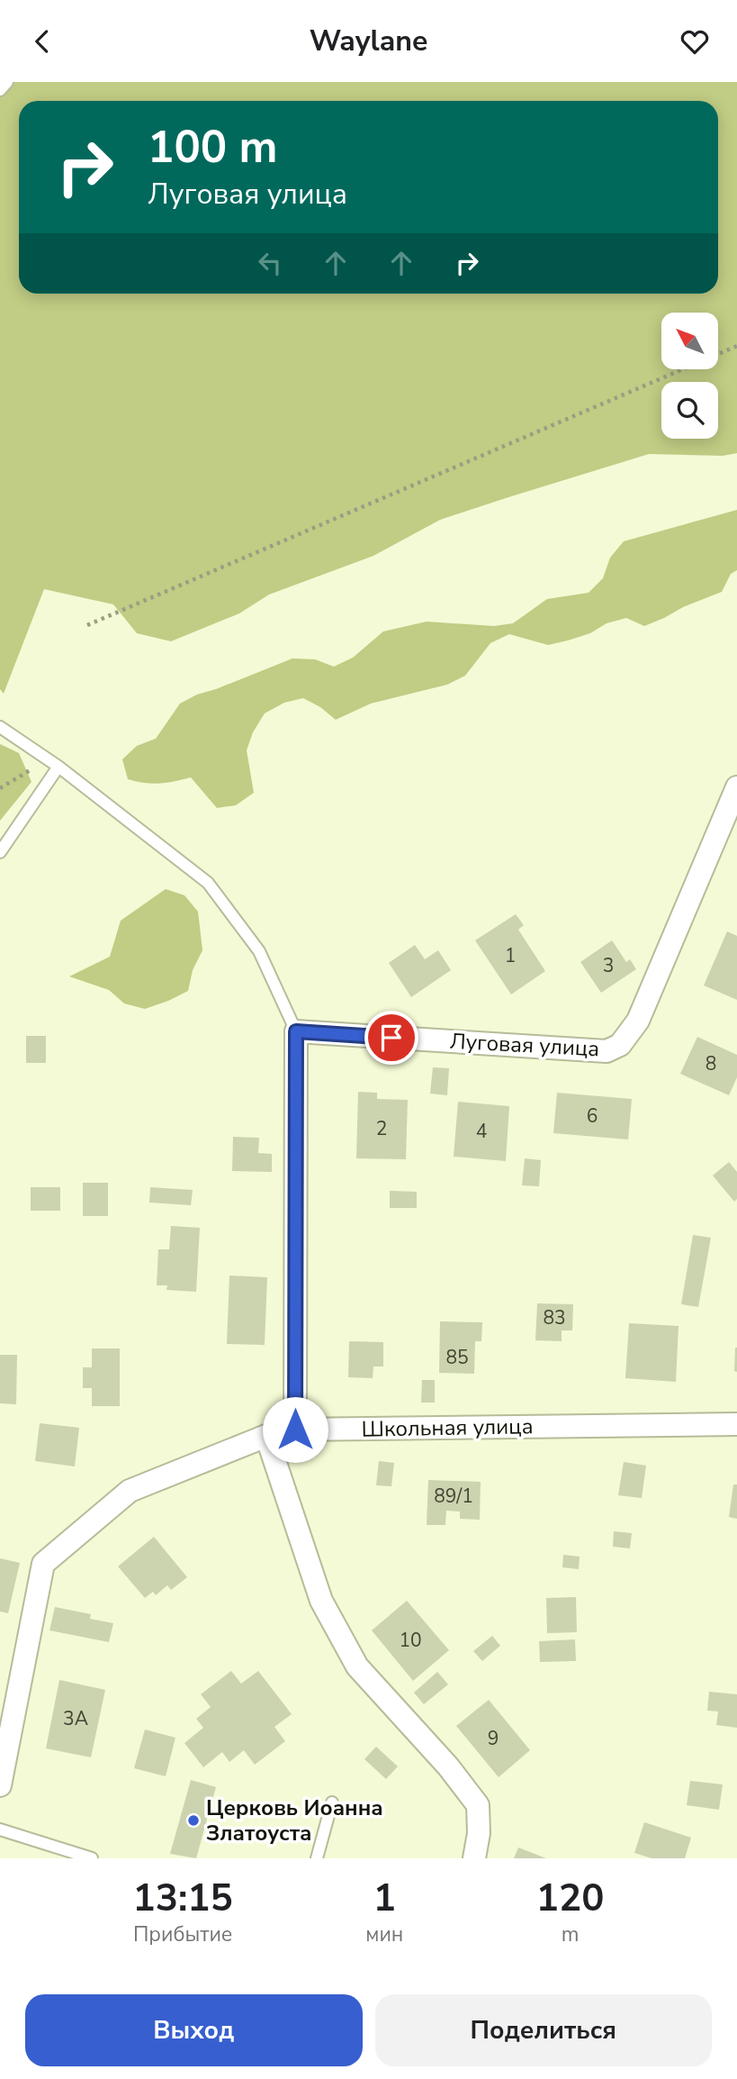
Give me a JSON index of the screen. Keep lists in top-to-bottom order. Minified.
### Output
{"streets":{"street":["Луговая улица","Школьная улица"]},"places":["Церковь Иоанна Златоуста"],"house_numbers":["1","3","8","6","2","4","83","85","89/1","10","3А","9"],"north":"top left","page":{"header":"Waylane","turn":["100 m","Луговая улица"],"eta":["13:15","Прибытие","1","мин","120","m"],"buttons":["Выход","Поделиться"]}}
